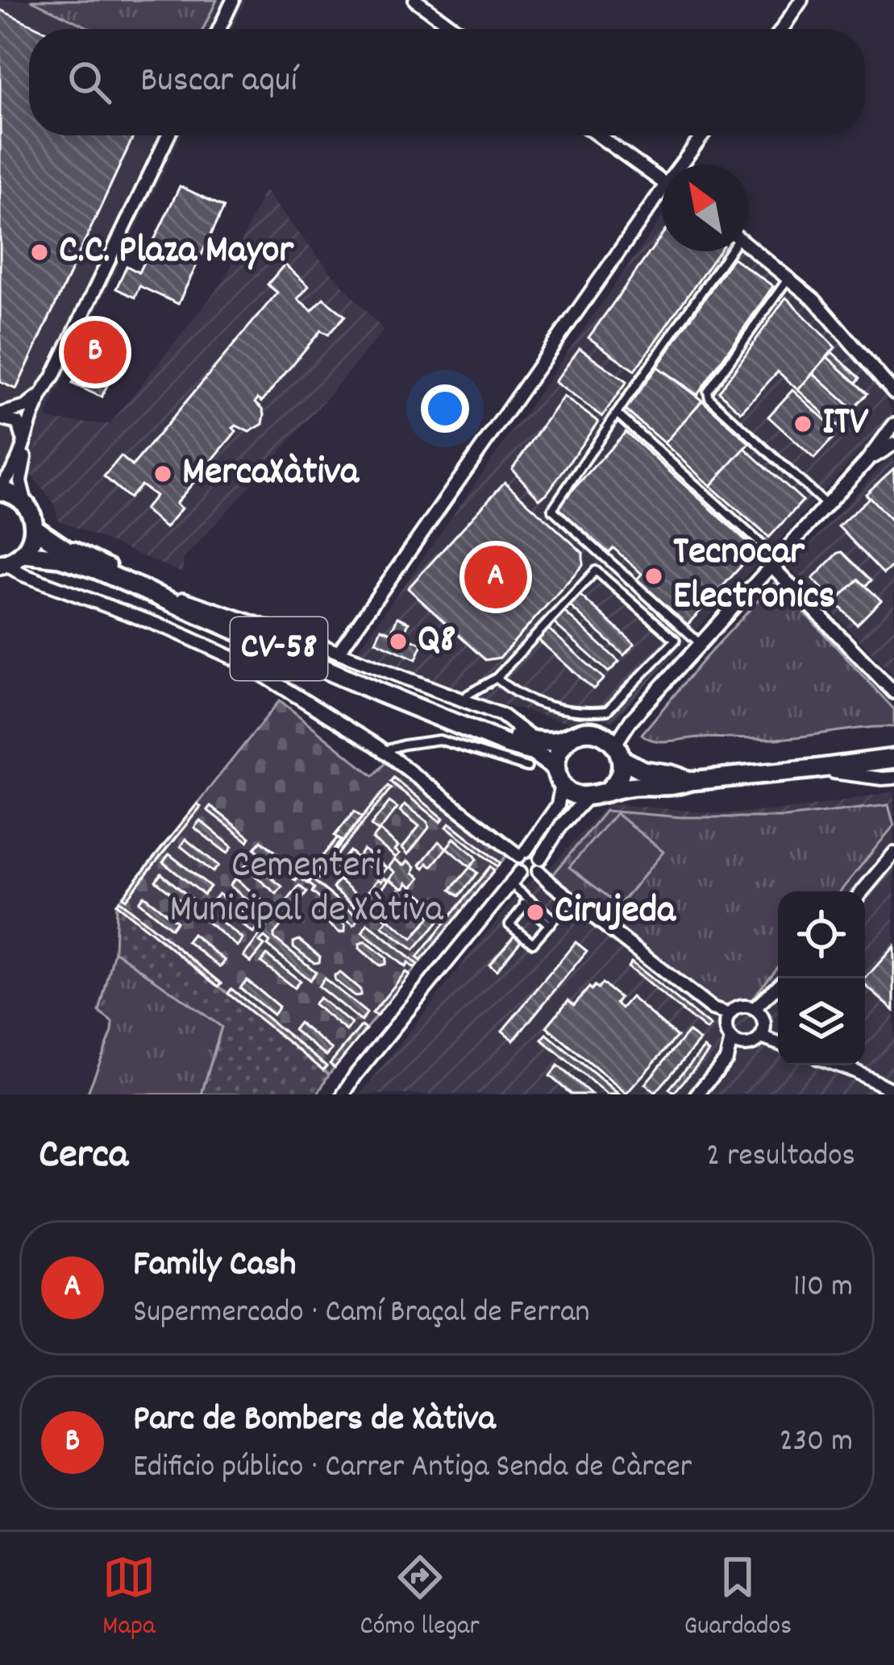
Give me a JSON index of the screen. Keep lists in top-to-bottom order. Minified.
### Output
{"streets":{"main road":["CV-58"]},"parks":["Cementeri Municipal de Xàtiva"],"places":["C.C. Plaza Mayor","ITV","MercaXàtiva","Tecnocar Electronics","Q8","Cirujeda"],"north":"top left","page":{"search":"Buscar aquí","pins":["B","A"],"heading":["Cerca","2 resultados"],"list":[{"mark":"A","name":"Family Cash","note":"Supermercado · Camí Braçal de Ferran","value":"110 m"},{"mark":"B","name":"Parc de Bombers de Xàtiva","note":"Edificio público · Carrer Antiga Senda de Càrcer","value":"230 m"}],"nav":["Mapa","Cómo llegar","Guardados"]}}
